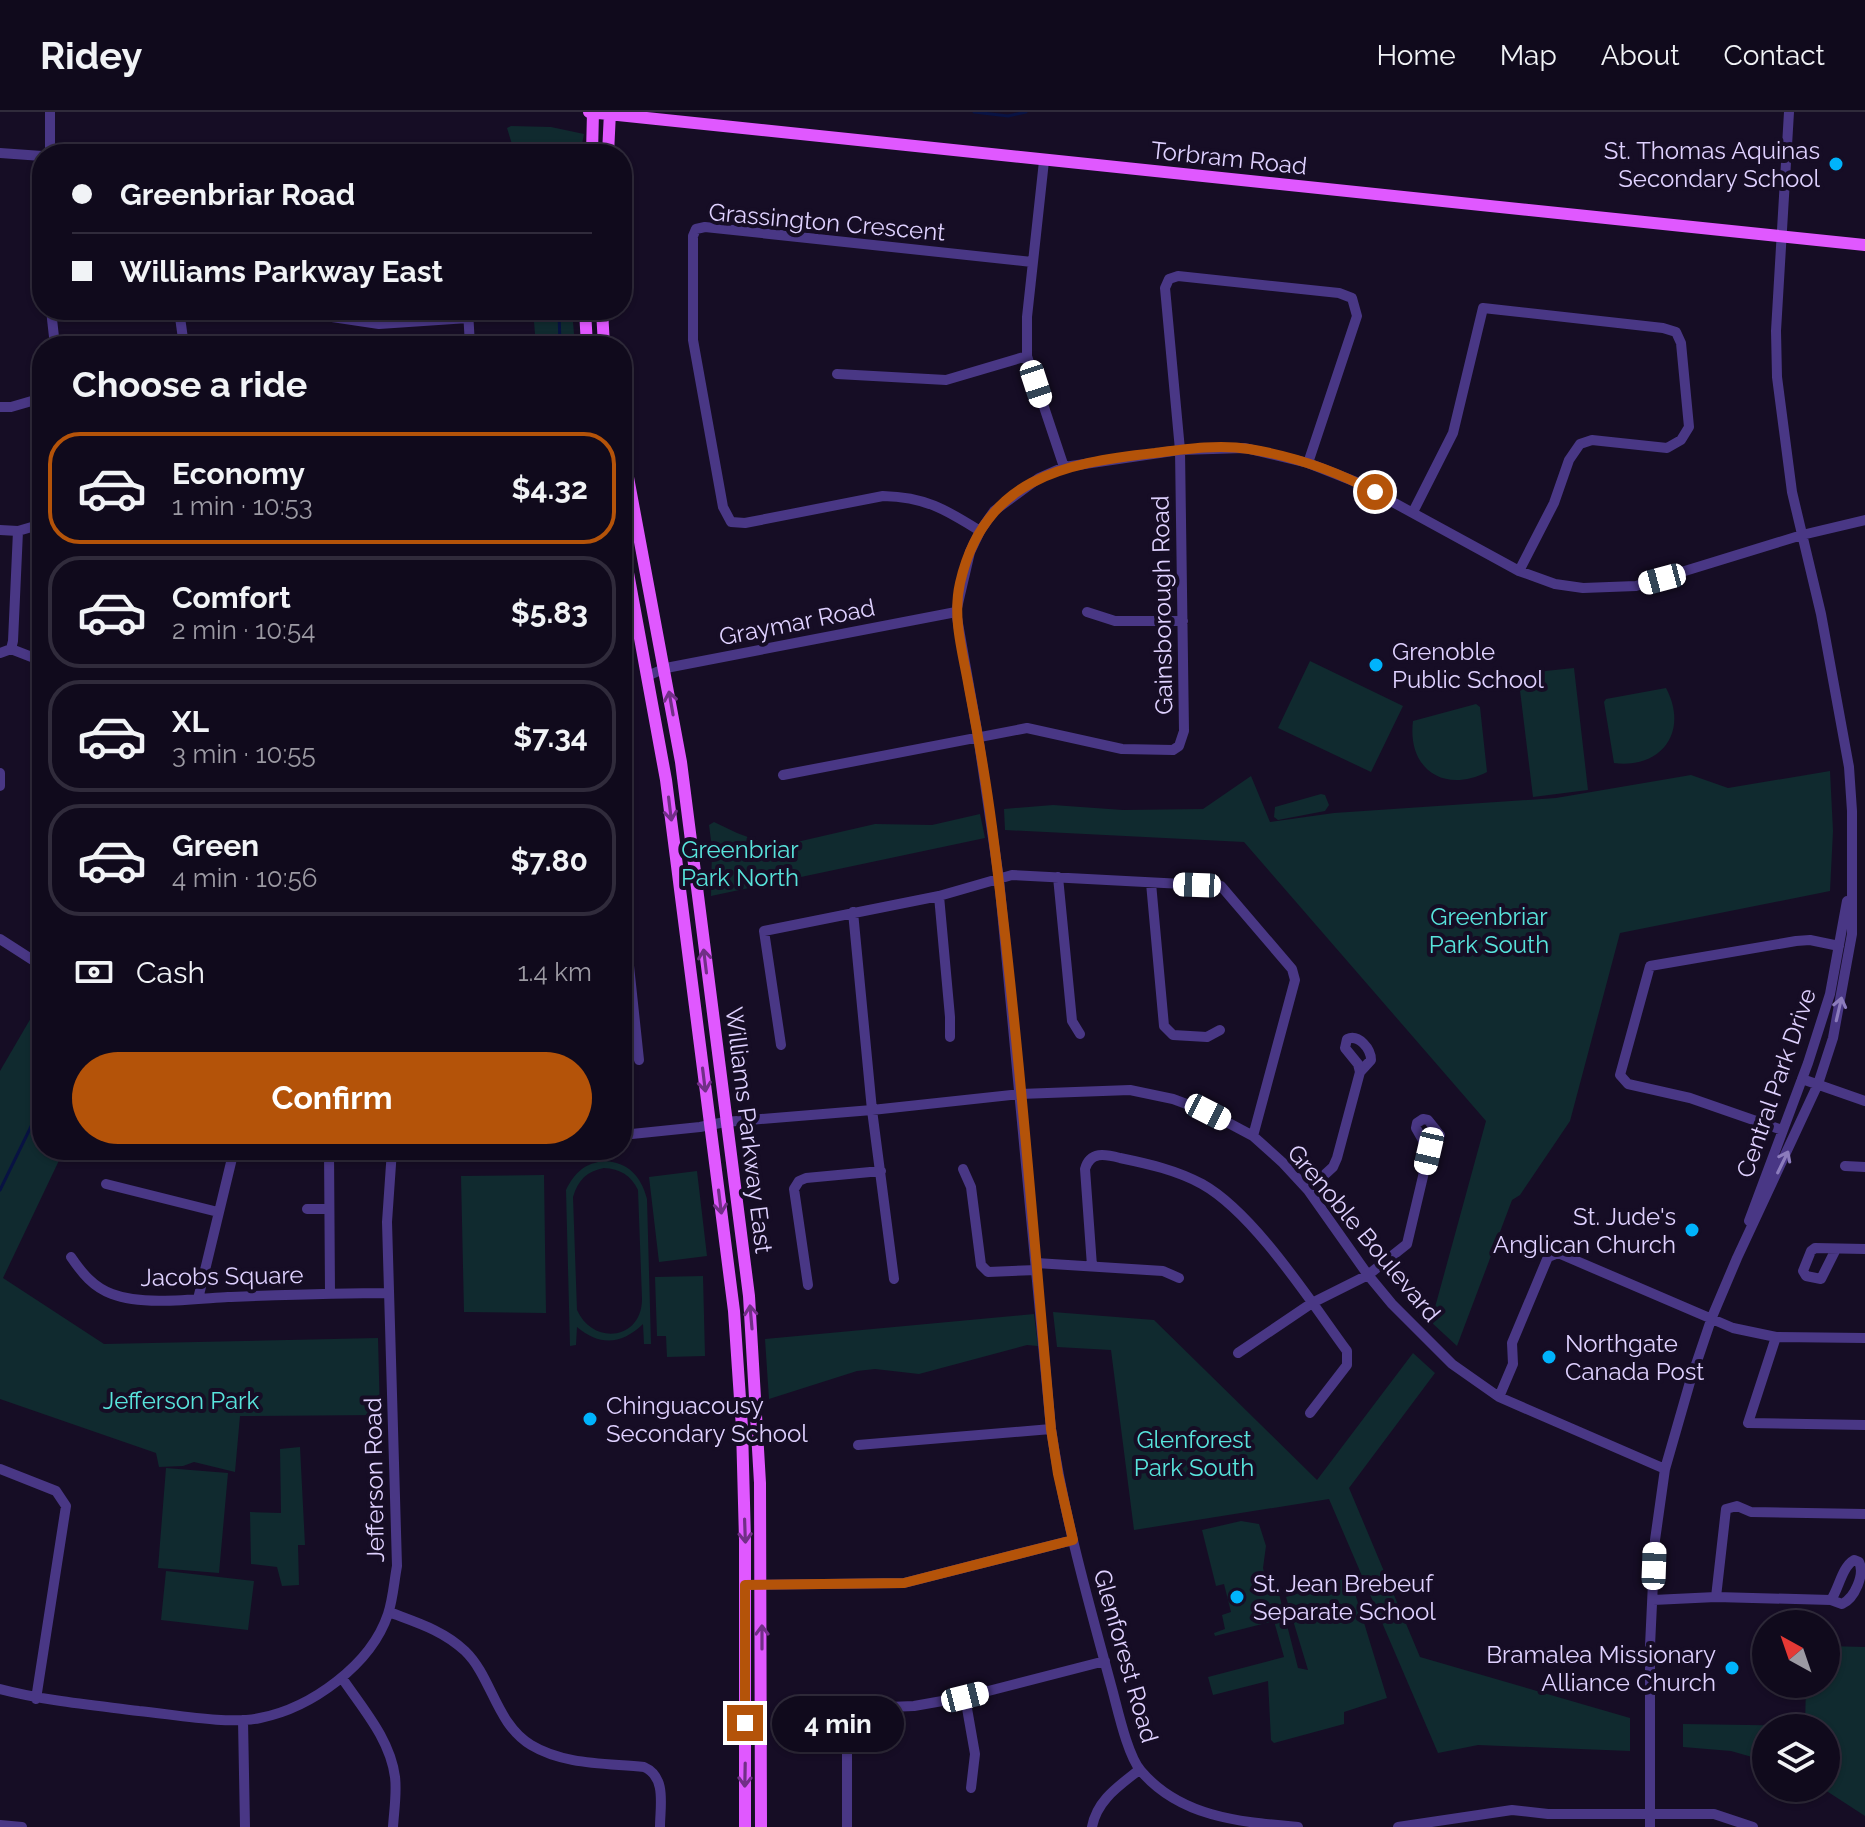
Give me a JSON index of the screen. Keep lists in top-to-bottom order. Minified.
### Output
{"streets":{"main road":["Torbram Road","Williams Parkway East"],"street":["Grassington Crescent","Gainsborough Road","Graymar Road","Central Park Drive","Grenoble Boulevard","Jacobs Square","Jefferson Road","Glenforest Road"]},"crossings":[["Torbram Road","Central Park Drive"],["Gainsborough Road","Glenforest Road"],["Graymar Road","Williams Parkway East"],["Graymar Road","Glenforest Road"],["Central Park Drive","Grenoble Boulevard"],["Williams Parkway East","Grenoble Boulevard"],["Grenoble Boulevard","Glenforest Road"],["Jacobs Square","Jefferson Road"]],"parks":["Greenbriar Park North","Greenbriar Park South","Jefferson Park","Glenforest Park South"],"places":["St. Thomas Aquinas Secondary School","Grenoble Public School","St. Jude's Anglican Church","Northgate Canada Post","Chinguacousy Secondary School","St. Jean Brebeuf Separate School","Bramalea Missionary Alliance Church"],"north":"top left","page":{"header":"Ridey","nav":["Home","Map","About","Contact"],"banner":["Greenbriar Road","Williams Parkway East"],"heading":"Choose a ride","list":[{"name":"Economy","note":"1 min · 10:53","value":"$4.32"},{"name":"Comfort","note":"2 min · 10:54","value":"$5.83"},{"name":"XL","note":"3 min · 10:55","value":"$7.34"},{"name":"Green","note":"4 min · 10:56","value":"$7.80"}],"pay":["Cash","1.4 km"],"buttons":"Confirm","bubble":"4 min"}}
